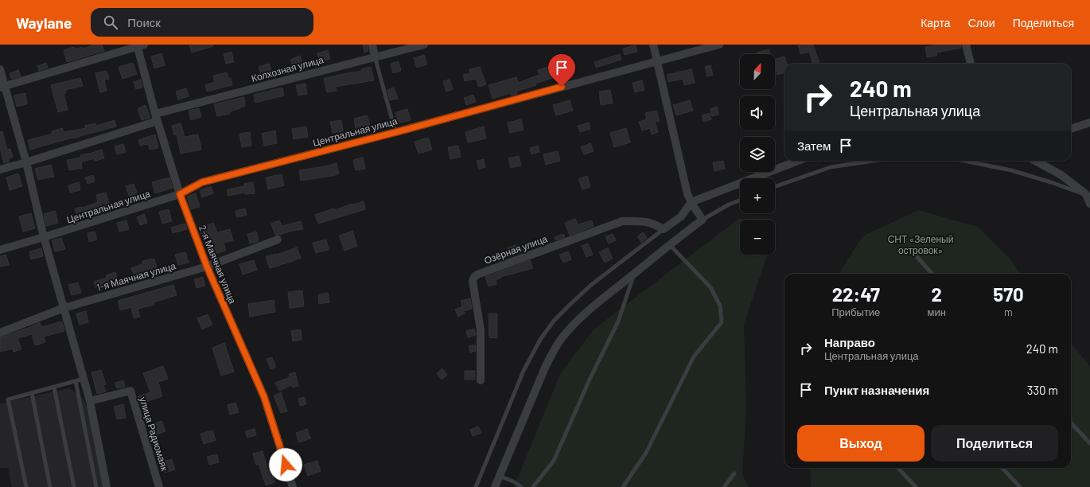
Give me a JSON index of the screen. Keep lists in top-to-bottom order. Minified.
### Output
{"streets":{"street":["Колхозная улица","Центральная улица","Озёрная улица","2-я Маячная улица","1-я Маячная улица","улица Радиомаяк"]},"crossings":[["Колхозная улица","2-я Маячная улица"],["Центральная улица","2-я Маячная улица"],["2-я Маячная улица","1-я Маячная улица"]],"parks":["СНТ «Зеленый островок»"],"north":"top","page":{"header":"Waylane","search":"Поиск","nav":["Карта","Слои","Поделиться"],"map_buttons":["+","−"],"turn":["240 m","Центральная улица"],"then":"Затем","eta":["22:47","Прибытие","2","мин","570","m"],"list":[{"name":"Направо","note":"Центральная улица","value":"240 m"},{"name":"Пункт назначения","value":"330 m"}],"buttons":["Выход","Поделиться"]}}
